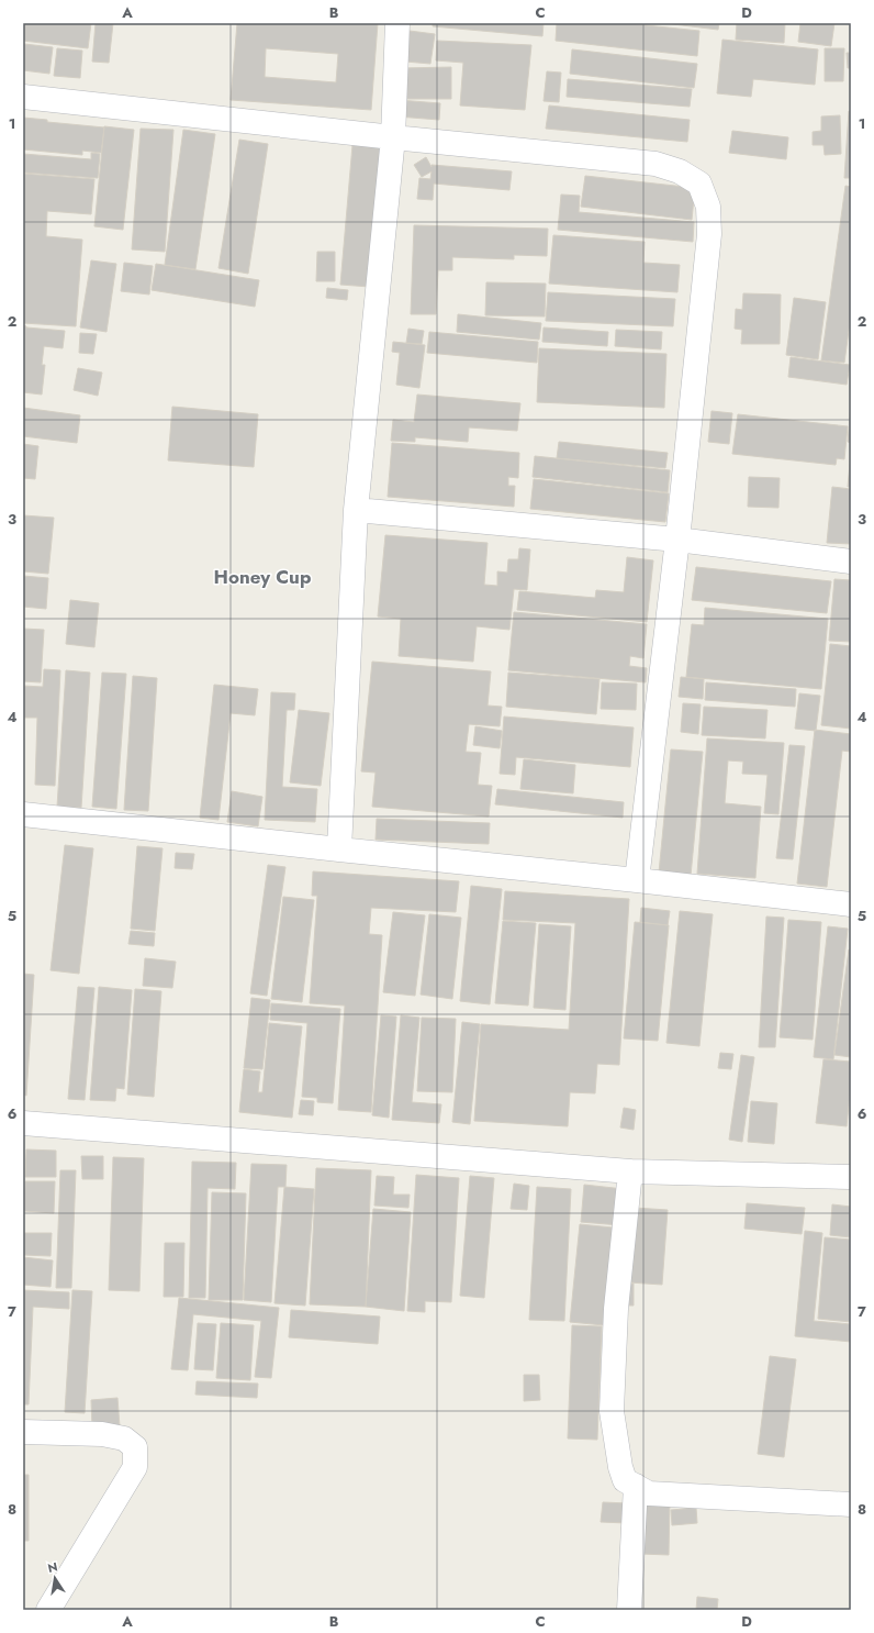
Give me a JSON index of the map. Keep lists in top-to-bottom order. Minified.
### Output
{"districts":["Honey Cup"],"north":"top","grid":{"columns":["A","B","C","D"],"rows":["1","2","3","4","5","6","7","8"]}}
